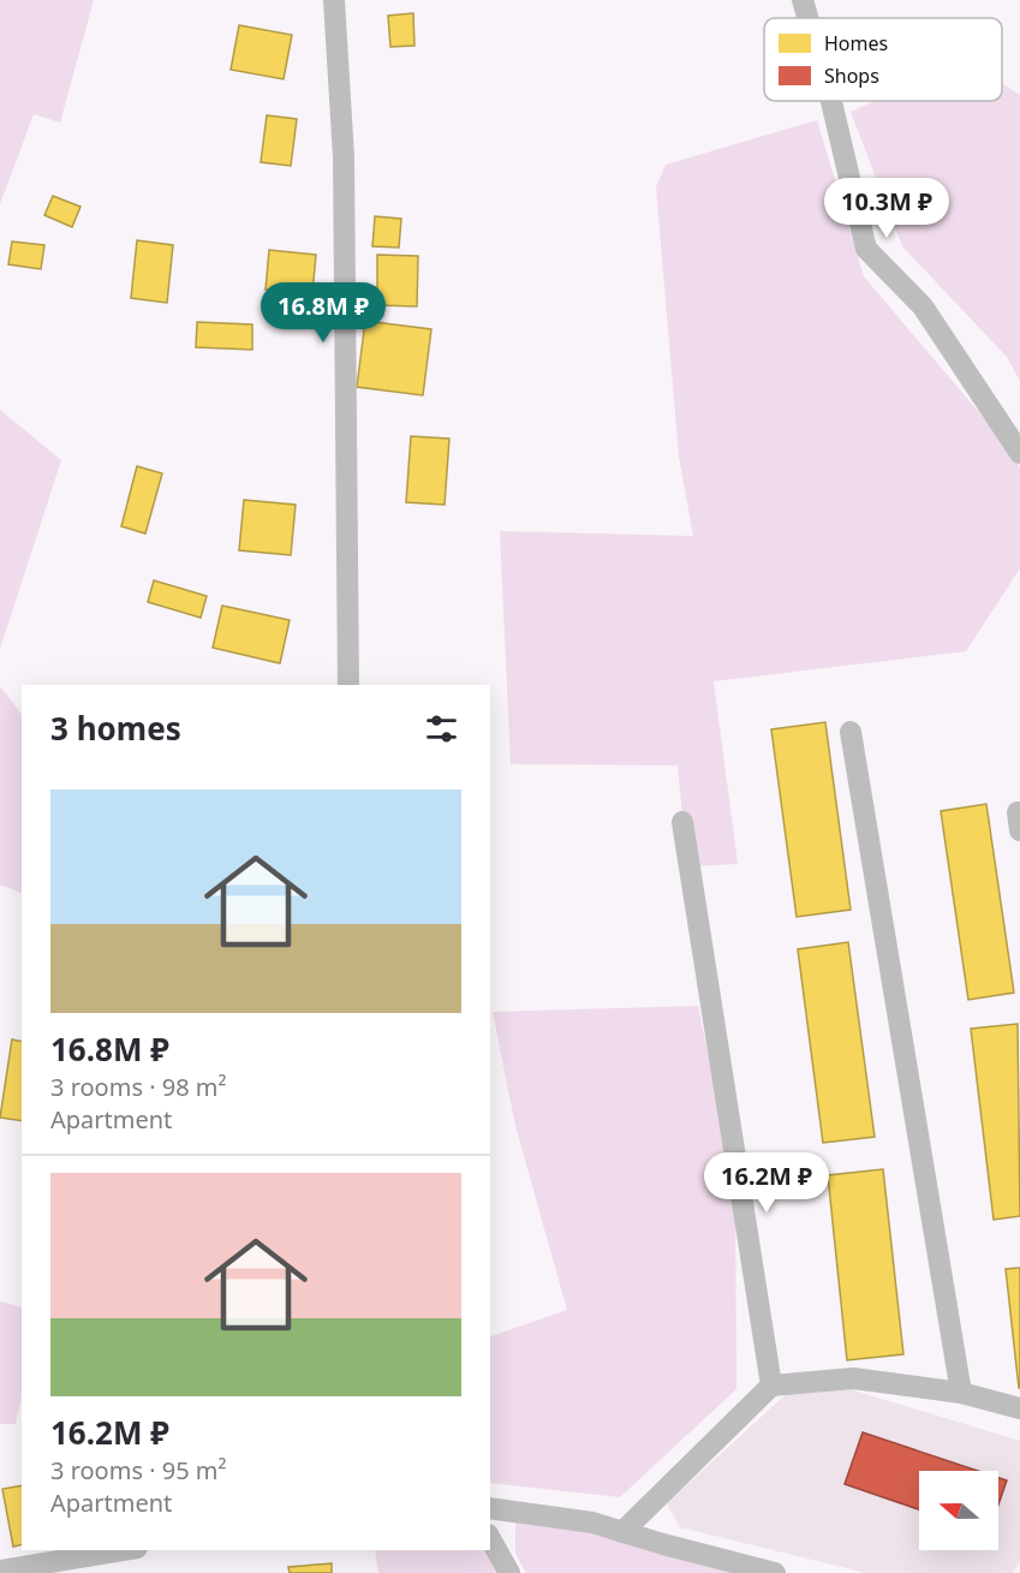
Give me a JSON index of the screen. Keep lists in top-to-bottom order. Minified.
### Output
{"legend":["Homes","Shops"],"north":"left","page":{"price":["10.3M ₽","16.8M ₽","16.2M ₽"],"heading":"3 homes","list":[{"name":"16.8M ₽","note":"3 rooms · 98 m² · Apartment"},{"name":"16.2M ₽","note":"3 rooms · 95 m² · Apartment"}]}}
